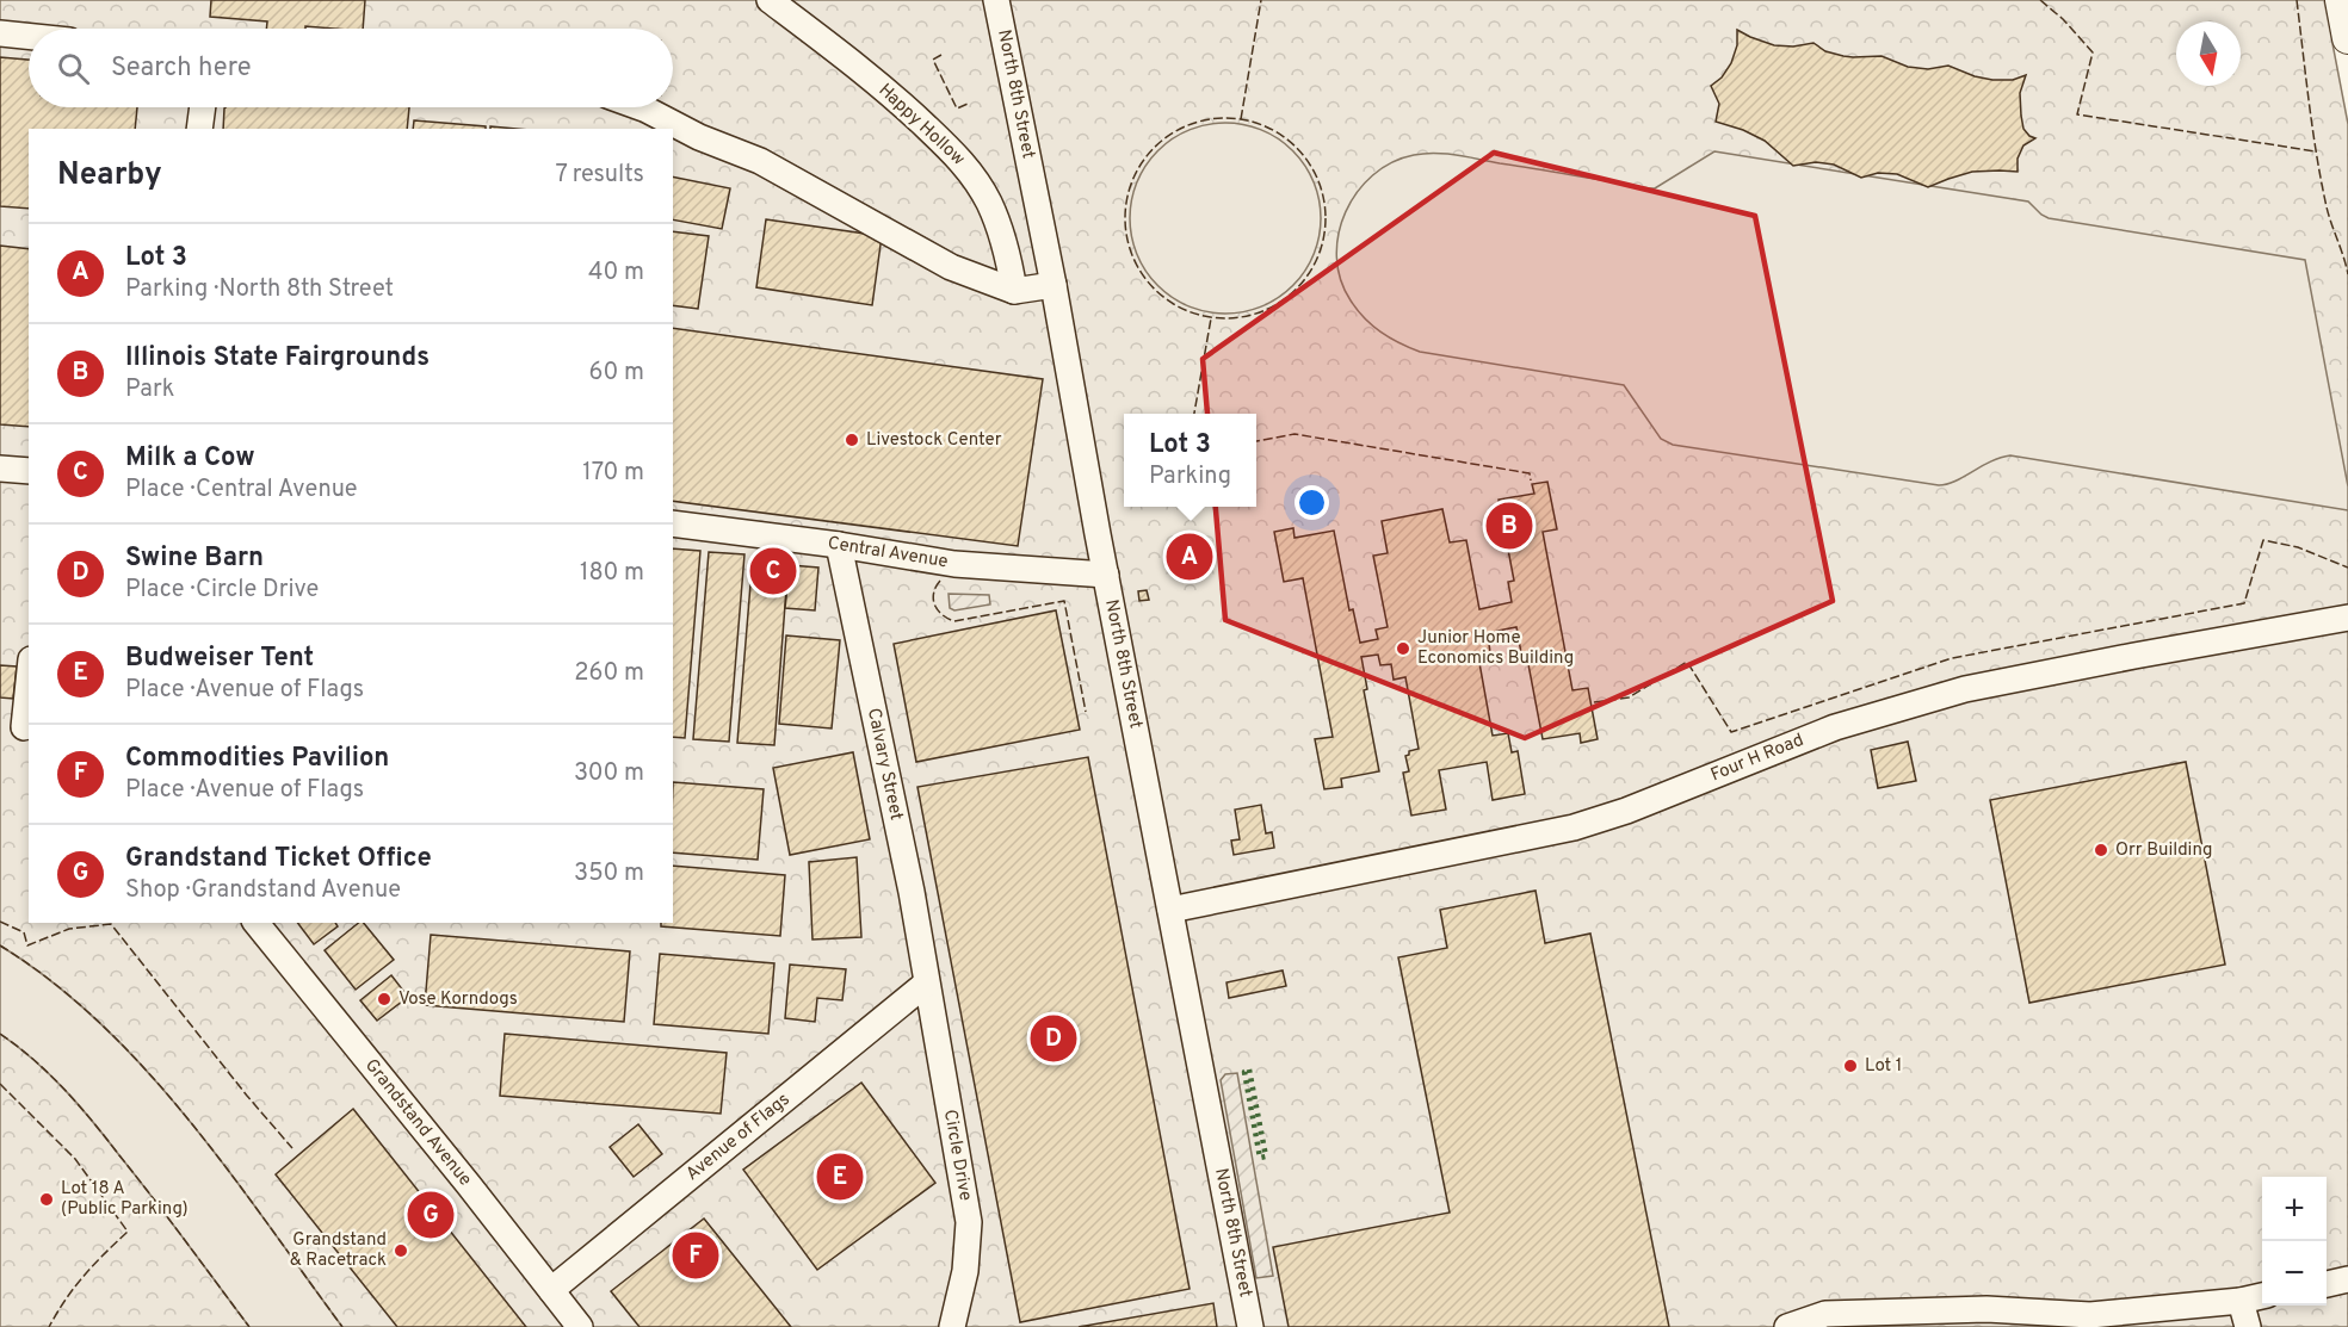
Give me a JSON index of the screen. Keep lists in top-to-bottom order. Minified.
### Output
{"streets":{"street":["North 8th Street","Happy Hollow","Central Avenue","Four H Road","Calvary Street","Grandstand Avenue","Avenue of Flags","Circle Drive"]},"crossings":[["North 8th Street","Central Avenue"],["North 8th Street","Four H Road"],["Central Avenue","Calvary Street"],["Calvary Street","Avenue of Flags"],["Calvary Street","Circle Drive"],["Grandstand Avenue","Avenue of Flags"],["Avenue of Flags","Circle Drive"]],"places":["Livestock Center","Junior Home Economics Building","Orr Building","Vose Korndogs","Lot 1","Lot 18 A (Public Parking)","Grandstand & Racetrack"],"north":"bottom","page":{"search":"Search here","heading":["Nearby","7 results"],"list":[{"mark":"A","name":"Lot 3","note":"Parking · North 8th Street","value":"40 m"},{"mark":"B","name":"Illinois State Fairgrounds","note":"Park","value":"60 m"},{"mark":"C","name":"Milk a Cow","note":"Place · Central Avenue","value":"170 m"},{"mark":"D","name":"Swine Barn","note":"Place · Circle Drive","value":"180 m"},{"mark":"E","name":"Budweiser Tent","note":"Place · Avenue of Flags","value":"260 m"},{"mark":"F","name":"Commodities Pavilion","note":"Place · Avenue of Flags","value":"300 m"},{"mark":"G","name":"Grandstand Ticket Office","note":"Shop · Grandstand Avenue","value":"350 m"}],"popup":["Lot 3","Parking"],"pins":["B","A","C","D","E","G","F"],"map_buttons":["+","−"]}}
